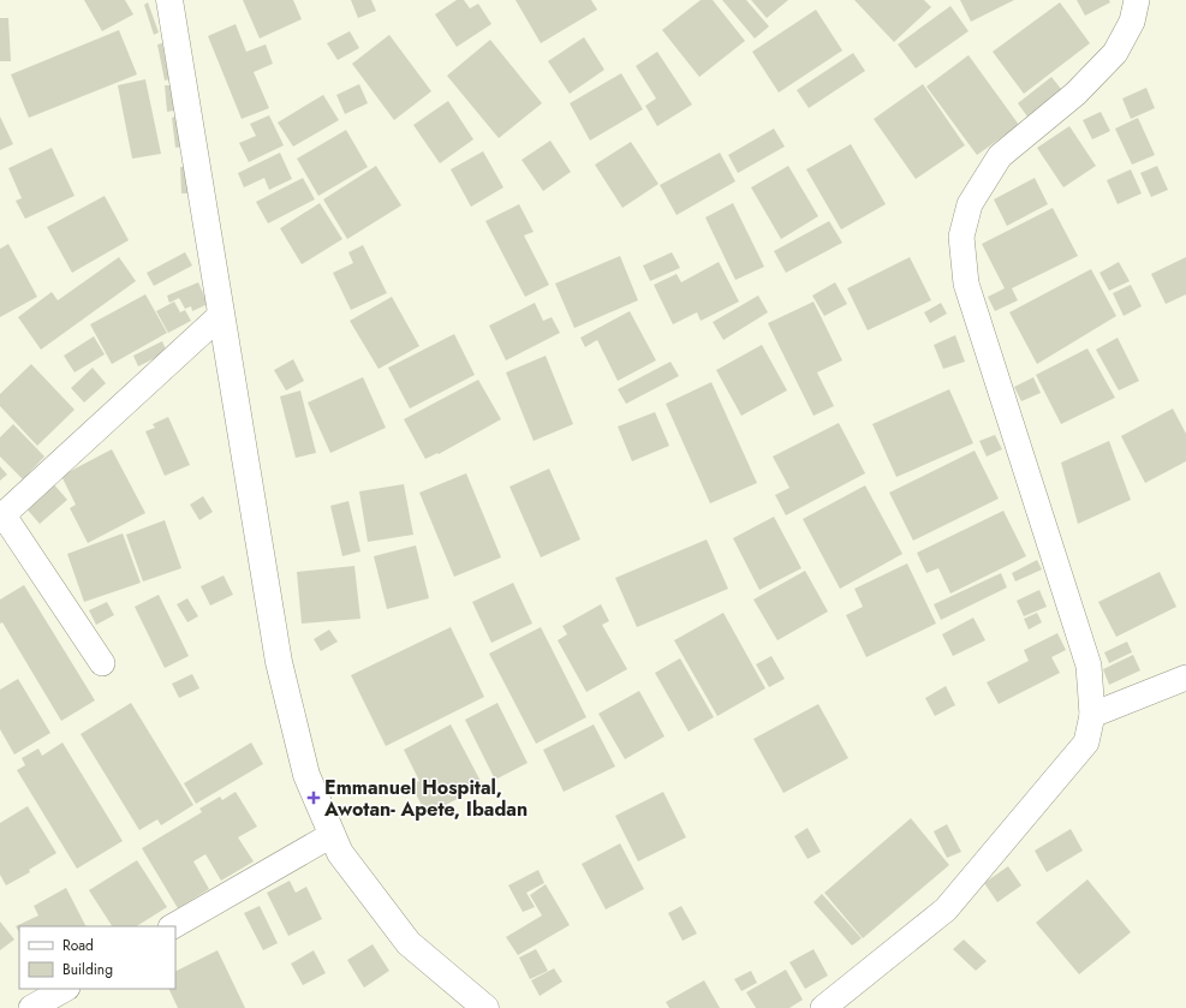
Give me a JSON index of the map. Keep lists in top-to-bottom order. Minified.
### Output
{"places":{"health":["Emmanuel Hospital, Awotan- Apete, Ibadan"]},"legend":["Road","Building"]}
